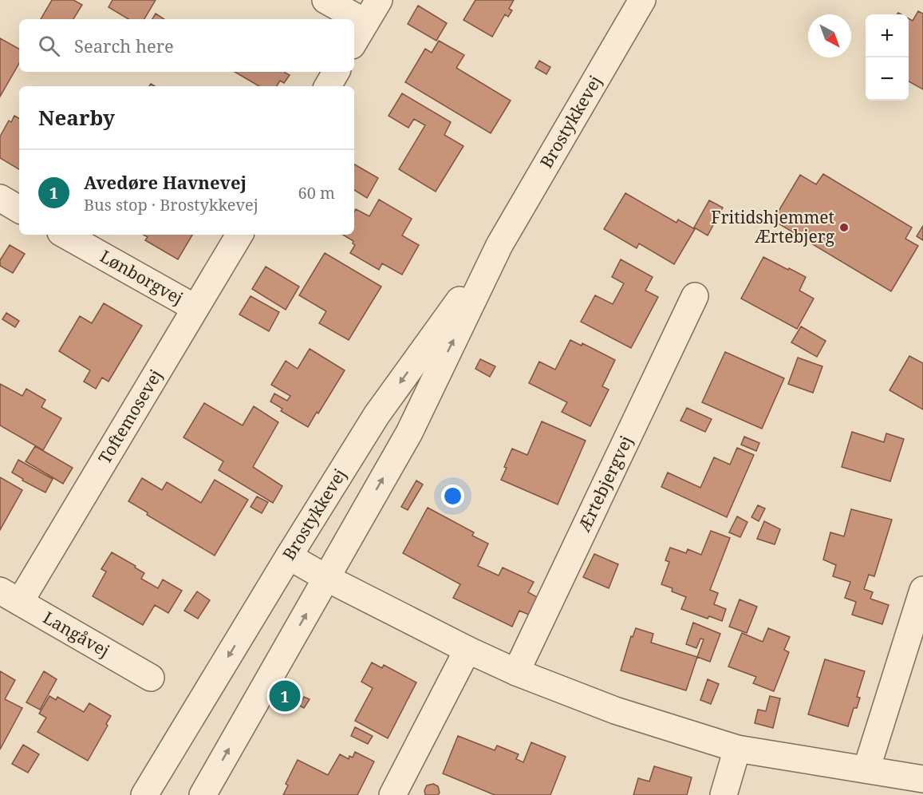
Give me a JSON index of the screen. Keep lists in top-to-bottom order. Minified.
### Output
{"streets":{"street":["Brostykkevej","Lønborgvej","Toftemosevej","Ærtebjergvej","Langåvej"]},"crossings":[["Lønborgvej","Toftemosevej"],["Toftemosevej","Langåvej"]],"places":["Fritidshjemmet Ærtebjerg"],"north":"bottom right","page":{"map_buttons":["+","−"],"search":"Search here","heading":"Nearby","list":[{"mark":"1","name":"Avedøre Havnevej","note":"Bus stop · Brostykkevej","value":"60 m"}],"pins":"1"}}
